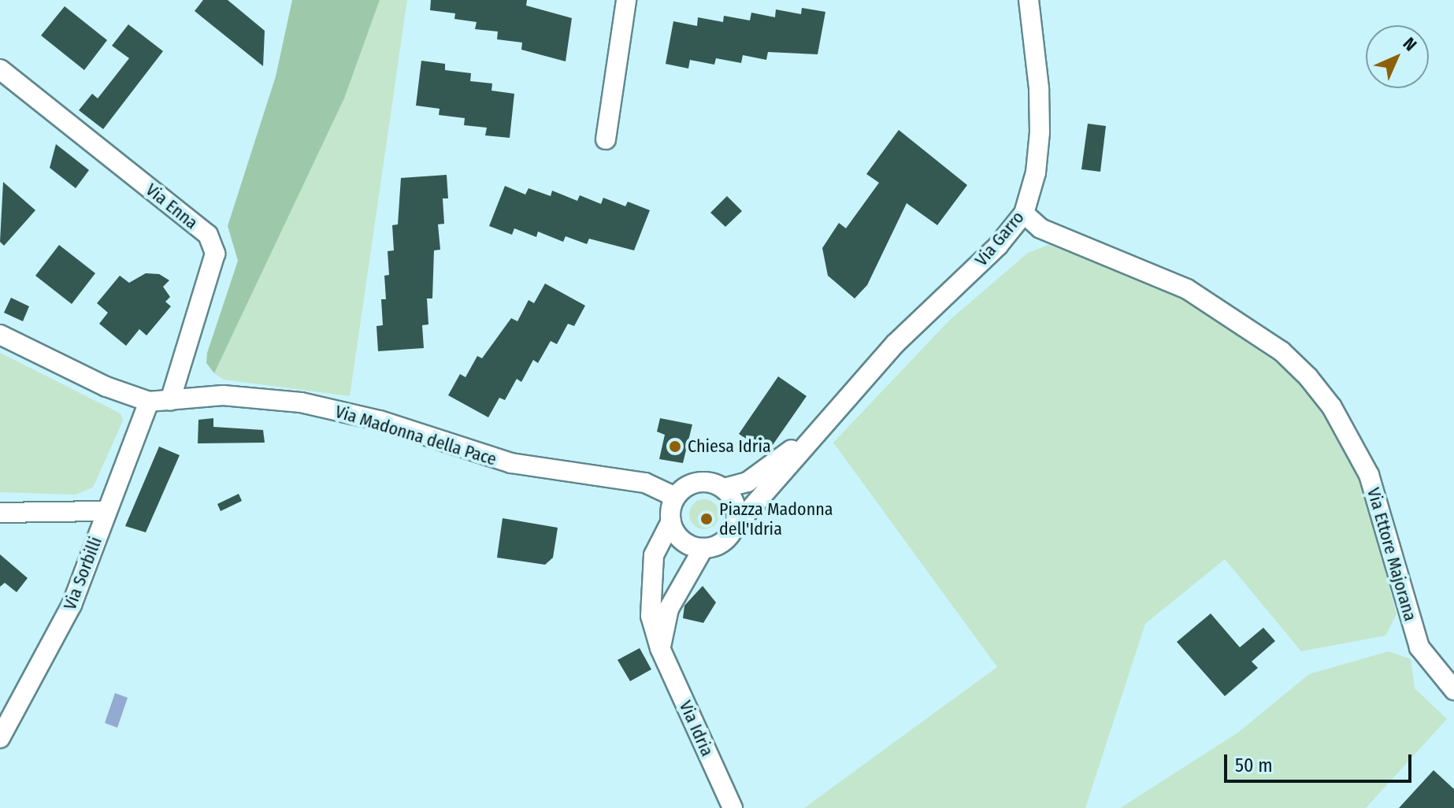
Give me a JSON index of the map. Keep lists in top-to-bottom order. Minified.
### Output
{"streets":{"street":["Via Enna","Via Garro","Via Madonna della Pace","Via Ettore Majorana","Via Sorbilli","Via Idria"]},"crossings":[["Via Enna","Via Madonna della Pace"],["Via Garro","Via Madonna della Pace"],["Via Garro","Via Ettore Majorana"],["Via Garro","Via Idria"],["Via Madonna della Pace","Via Sorbilli"],["Via Madonna della Pace","Via Idria"]],"places":["Chiesa Idria","Piazza Madonna dell'Idria"],"scale_bar":"50 m","north":"top right"}
